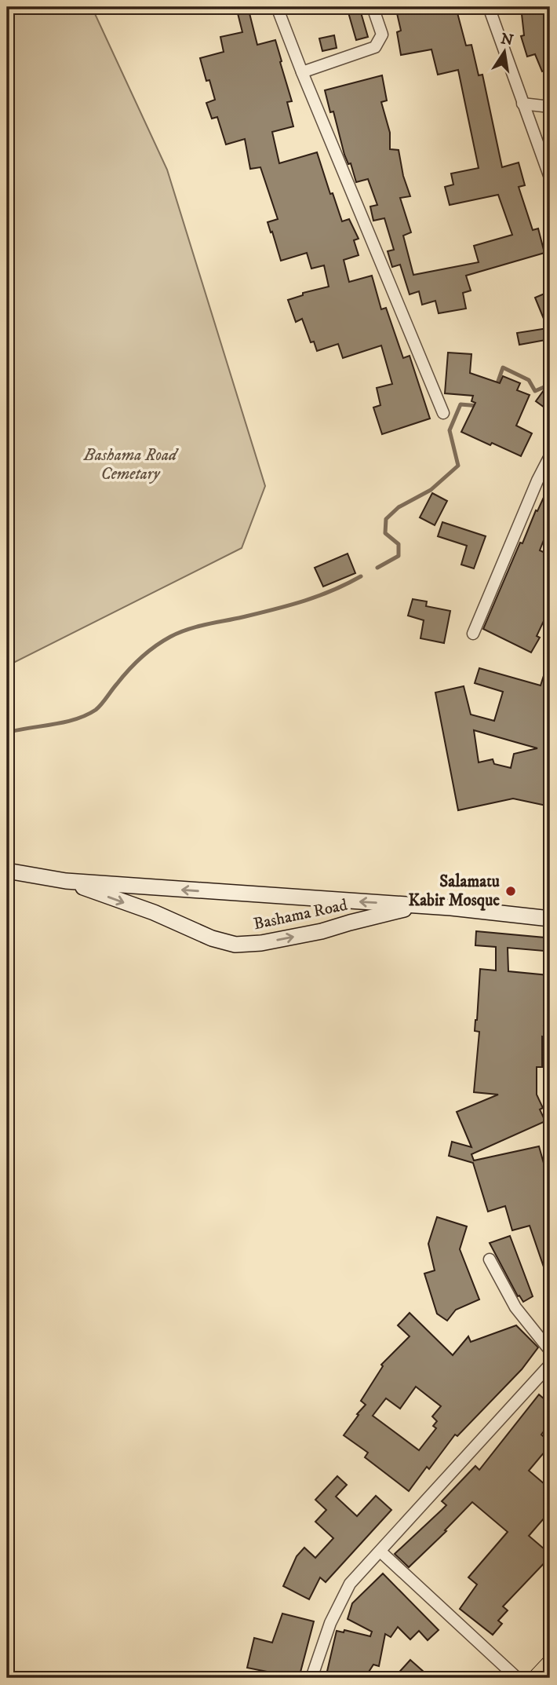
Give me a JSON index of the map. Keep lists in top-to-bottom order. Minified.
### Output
{"streets":{"street":["Bashama Road"]},"parks":["Bashama Road Cemetary"],"places":["Salamatu Kabir Mosque"],"north":"top"}
